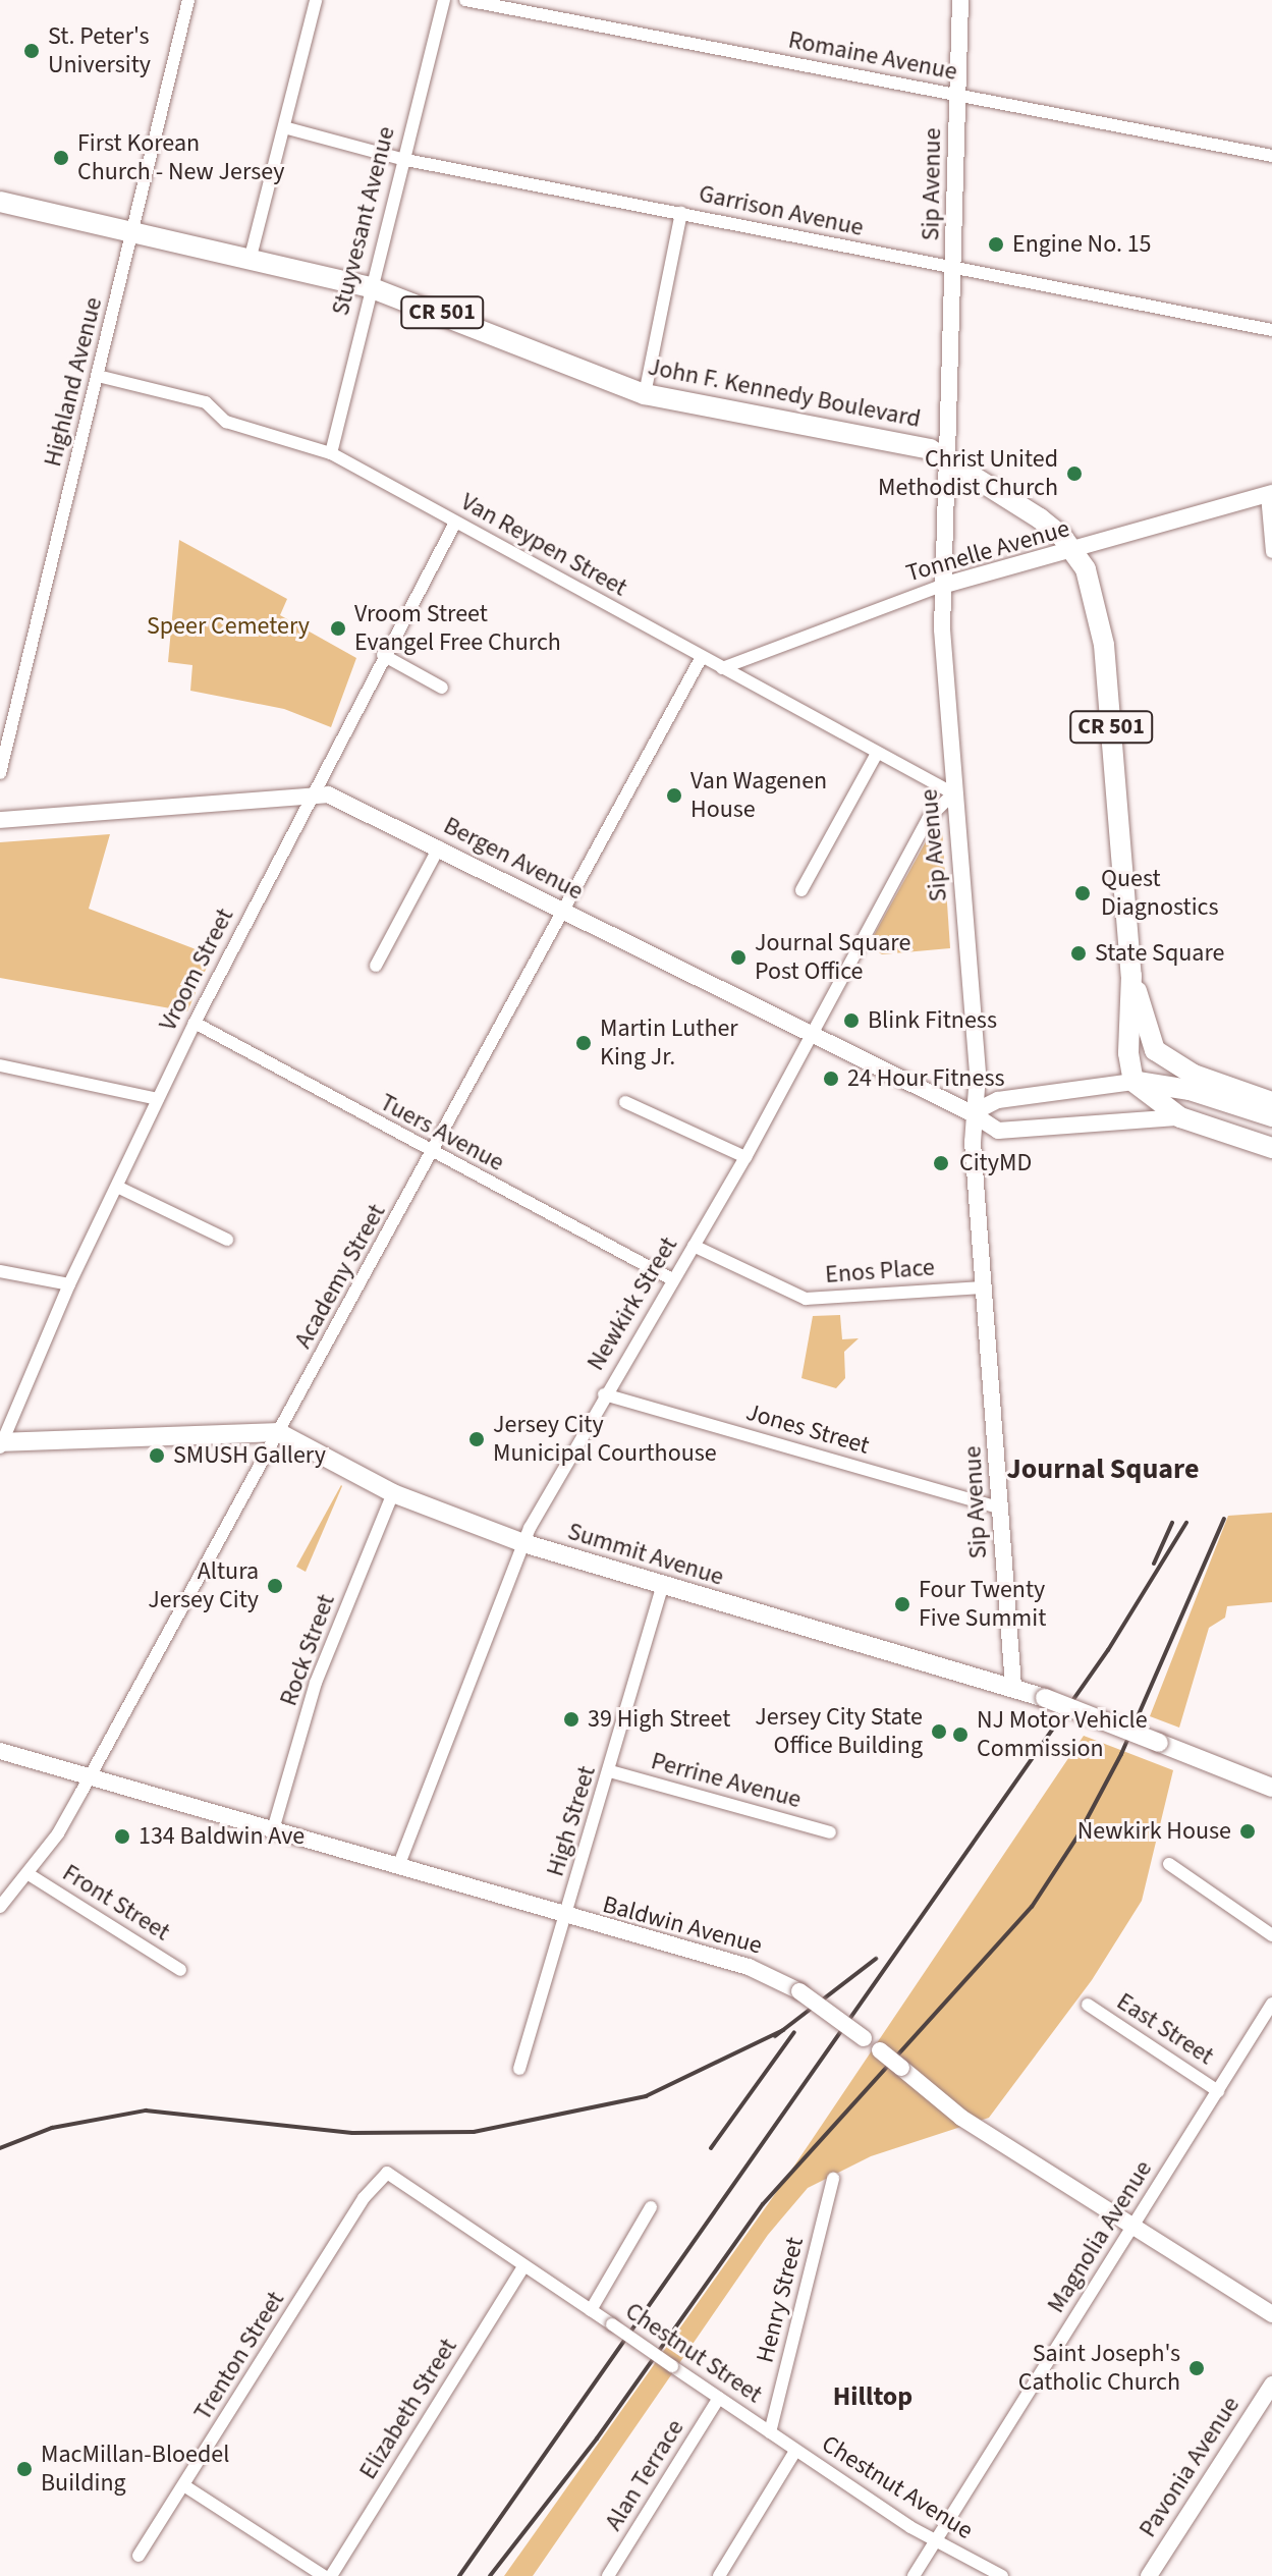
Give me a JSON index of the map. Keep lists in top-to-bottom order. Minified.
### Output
{"streets":{"main road":["CR 501","John F. Kennedy Boulevard","Summit Avenue"],"street":["Romaine Avenue","Sip Avenue","Garrison Avenue","Stuyvesant Avenue","Highland Avenue","Van Reypen Street","Tonnelle Avenue","Bergen Avenue","Vroom Street","Tuers Avenue","Enos Place","Academy Street","Newkirk Street","Jones Street","Rock Street","Perrine Avenue","High Street","Front Street","Baldwin Avenue","East Street","Magnolia Avenue","Henry Street","Chestnut Street","Trenton Street","Elizabeth Street","Pavonia Avenue","Alan Terrace","Chestnut Avenue"]},"crossings":[["Romaine Avenue","Sip Avenue"],["Sip Avenue","Garrison Avenue"],["Sip Avenue","John F. Kennedy Boulevard"],["Sip Avenue","Van Reypen Street"],["Sip Avenue","Tonnelle Avenue"],["Sip Avenue","Bergen Avenue"],["Sip Avenue","Enos Place"],["Sip Avenue","Newkirk Street"],["Sip Avenue","Jones Street"],["Sip Avenue","Summit Avenue"],["Garrison Avenue","Stuyvesant Avenue"],["Stuyvesant Avenue","John F. Kennedy Boulevard"],["Stuyvesant Avenue","Van Reypen Street"],["Highland Avenue","John F. Kennedy Boulevard"],["Highland Avenue","Van Reypen Street"],["John F. Kennedy Boulevard","Tonnelle Avenue"],["Van Reypen Street","Tonnelle Avenue"],["Van Reypen Street","Vroom Street"],["Van Reypen Street","Academy Street"],["Van Reypen Street","Newkirk Street"],["Bergen Avenue","Vroom Street"],["Bergen Avenue","Academy Street"],["Bergen Avenue","Newkirk Street"],["Vroom Street","Tuers Avenue"],["Tuers Avenue","Academy Street"],["Tuers Avenue","Newkirk Street"],["Enos Place","Newkirk Street"],["Academy Street","Summit Avenue"],["Academy Street","Front Street"],["Academy Street","Baldwin Avenue"],["Newkirk Street","Jones Street"],["Newkirk Street","Summit Avenue"],["Newkirk Street","Baldwin Avenue"],["Summit Avenue","Rock Street"],["Summit Avenue","High Street"],["Rock Street","Baldwin Avenue"],["Perrine Avenue","High Street"],["High Street","Baldwin Avenue"],["Baldwin Avenue","Magnolia Avenue"],["East Street","Magnolia Avenue"],["Magnolia Avenue","Chestnut Avenue"],["Henry Street","Chestnut Street"],["Henry Street","Chestnut Avenue"],["Chestnut Street","Alan Terrace"],["Chestnut Street","Chestnut Avenue"],["Trenton Street","Elizabeth Street"]],"districts":["Journal Square","Hilltop"],"parks":["Speer Cemetery"],"places":["St. Peter's University","First Korean Church - New Jersey","Engine No. 15","Christ United Methodist Church","Vroom Street Evangel Free Church","Van Wagenen House","Quest Diagnostics","State Square","Journal Square Post Office","Blink Fitness","Martin Luther King Jr.","24 Hour Fitness","CityMD","Jersey City Municipal Courthouse","SMUSH Gallery","Altura Jersey City","Four Twenty Five Summit","39 High Street","Jersey City State Office Building","NJ Motor Vehicle Commission","Newkirk House","134 Baldwin Ave","Saint Joseph's Catholic Church","MacMillan-Bloedel Building"]}
